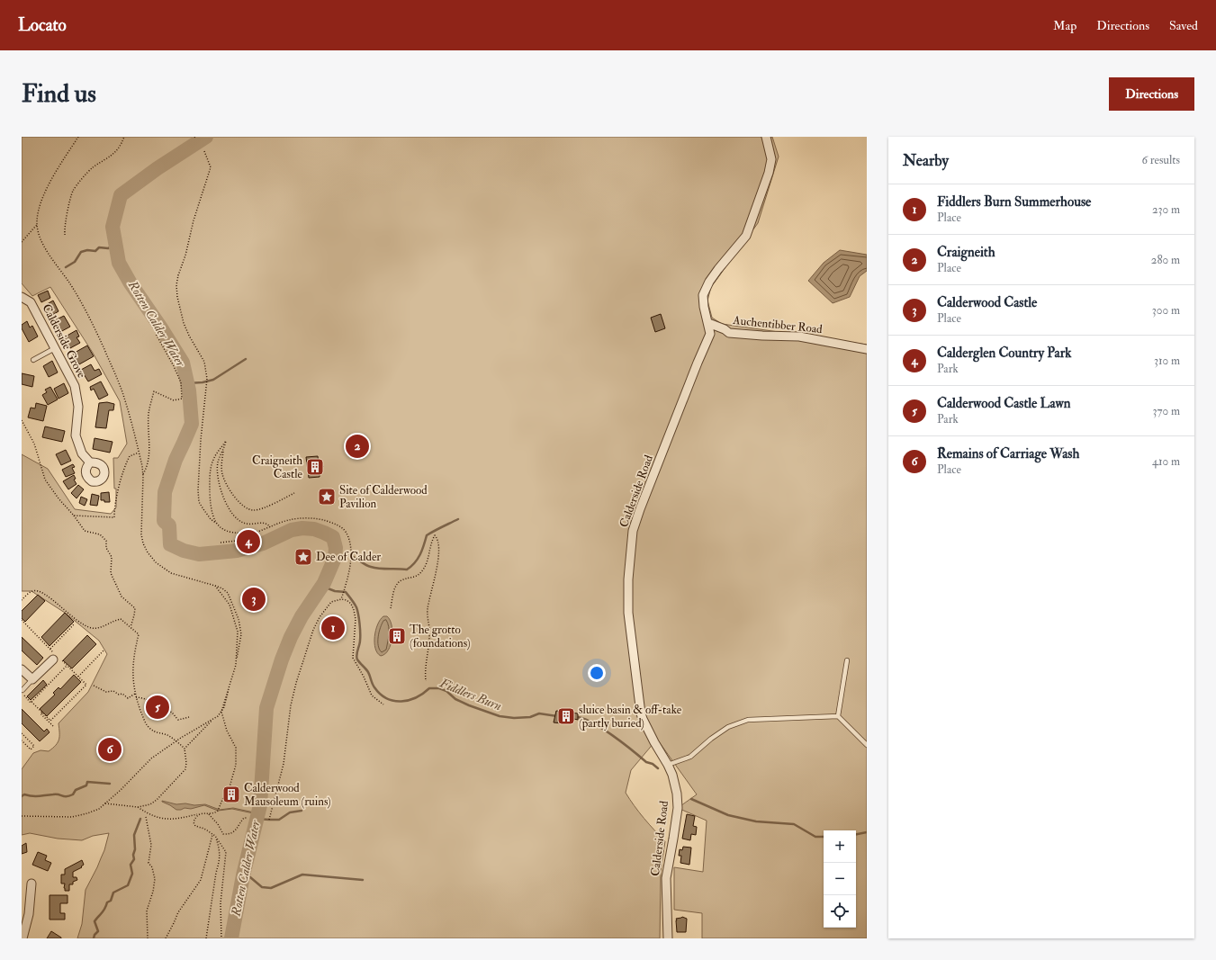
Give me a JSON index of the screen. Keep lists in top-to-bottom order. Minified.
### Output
{"streets":{"street":["Auchentibber Road","Calderside Grove","Calderside Road"]},"crossings":[["Auchentibber Road","Calderside Road"]],"water":["Rotten Calder Water","Fiddlers Burn"],"places":{"building":["Craigneith Castle","The grotto (foundations)","sluice basin & off-take (partly buried)","Calderwood Mausoleum (ruins)"],"place":["Site of Calderwood Pavilion","Dee of Calder"]},"page":{"header":"Locato","nav":["Map","Directions","Saved"],"buttons":"Directions","title":"Find us","heading":["Nearby","6 results"],"list":[{"mark":"1","name":"Fiddlers Burn Summerhouse","note":"Place","value":"230 m"},{"mark":"2","name":"Craigneith","note":"Place","value":"280 m"},{"mark":"3","name":"Calderwood Castle","note":"Place","value":"300 m"},{"mark":"4","name":"Calderglen Country Park","note":"Park","value":"310 m"},{"mark":"5","name":"Calderwood Castle Lawn","note":"Park","value":"370 m"},{"mark":"6","name":"Remains of Carriage Wash","note":"Place","value":"410 m"}],"pins":["2","4","3","1","5","6"],"map_buttons":["+","−"]}}
